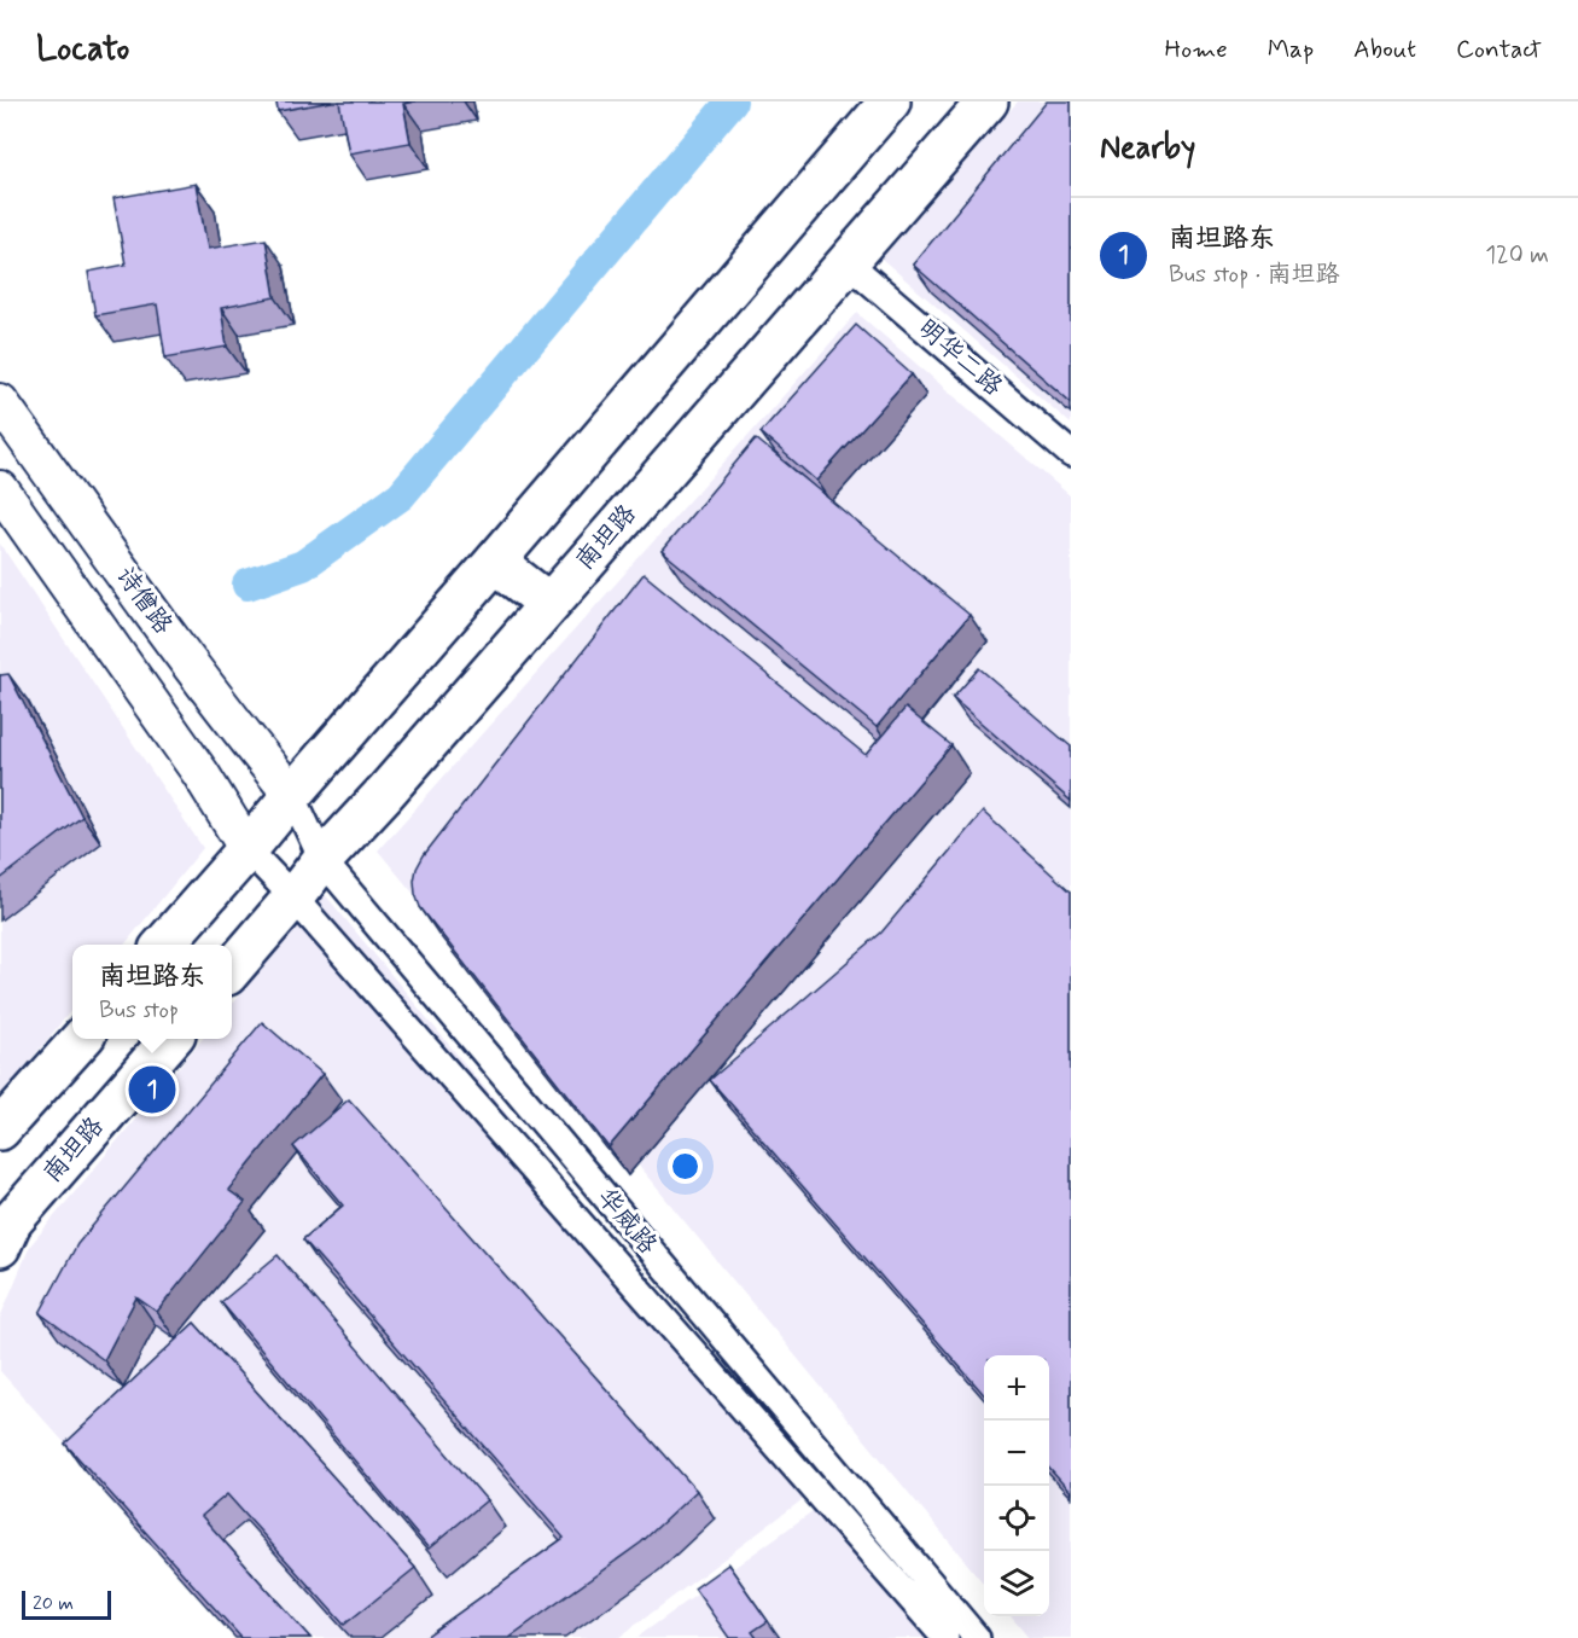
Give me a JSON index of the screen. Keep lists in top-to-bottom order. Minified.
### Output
{"streets":{"main road":["南坦路"],"street":["明华二路","诗僧路","华威路"]},"crossings":[["明华二路","南坦路"],["南坦路","华威路"],["诗僧路","华威路"]],"scale_bar":"20 m","page":{"header":"Locato","nav":["Home","Map","About","Contact"],"heading":"Nearby","list":[{"mark":"1","name":"南坦路东","note":"Bus stop · 南坦路","value":"120 m"}],"popup":["南坦路东","Bus stop"],"pins":"1","map_buttons":["+","−"],"scale":"20 m"}}
